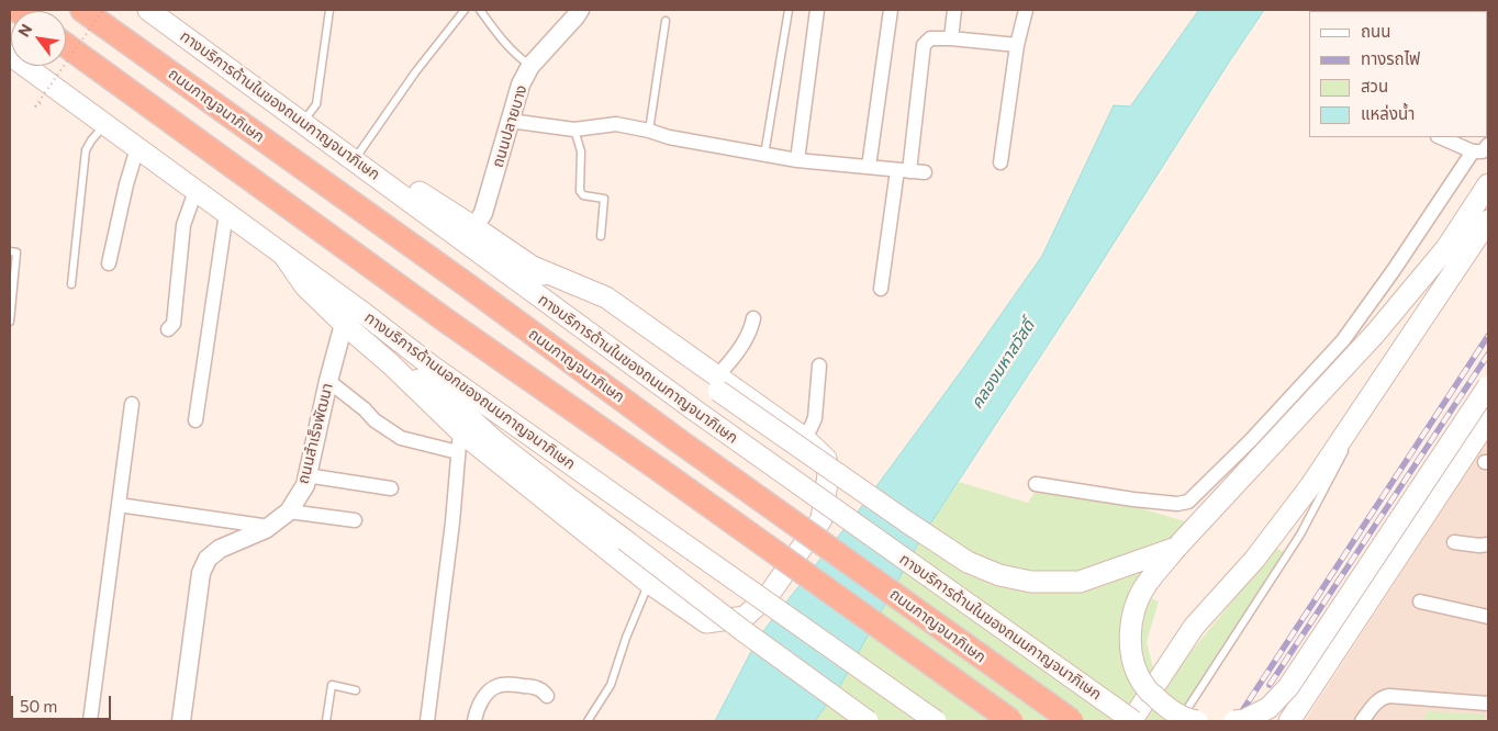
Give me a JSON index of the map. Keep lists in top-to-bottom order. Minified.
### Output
{"streets":{"highway":["ถนนกาญจนาภิเษก"],"main road":["ทางบริการด้านในของถนนกาญจนาภิเษก","ทางบริการด้านนอกของถนนกาญจนาภิเษก"],"street":["ถนนปลายบาง","ถนนสำเร็จพัฒนา"]},"water":["คลองมหาสวัสดิ์"],"legend":["ถนน","ทางรถไฟ","สวน","แหล่งน้ำ"],"scale_bar":"50 m","north":"top left"}
